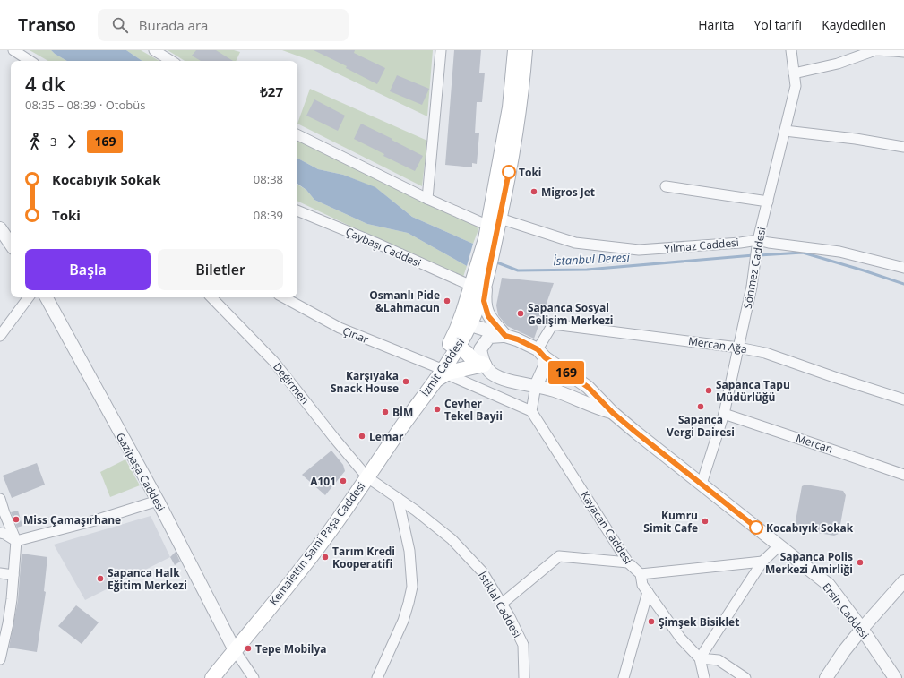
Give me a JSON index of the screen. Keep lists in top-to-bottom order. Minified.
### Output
{"streets":{"main road":["İzmit Caddesi","Kemalettin Sami Paşa Caddesi"],"street":["Yılmaz Caddesi","Çaybaşı Caddesi","Sönmez Caddesi","Çınar","Mercan Ağa","Değirmen","Mercan","Gazipaşa Caddesi","Kayacan Caddesi","İstiklal Caddesi","Ersin Caddesi"]},"crossings":[["Yılmaz Caddesi","Sönmez Caddesi"],["Yılmaz Caddesi","İzmit Caddesi"],["Çaybaşı Caddesi","İzmit Caddesi"],["Sönmez Caddesi","Mercan Ağa"],["Sönmez Caddesi","Mercan"],["Sönmez Caddesi","Ersin Caddesi"],["Çınar","İzmit Caddesi"],["Mercan Ağa","Ersin Caddesi"],["İzmit Caddesi","Kemalettin Sami Paşa Caddesi"],["Değirmen","Kemalettin Sami Paşa Caddesi"],["Değirmen","İstiklal Caddesi"],["Gazipaşa Caddesi","Kemalettin Sami Paşa Caddesi"],["Kemalettin Sami Paşa Caddesi","İstiklal Caddesi"]],"water":["İstanbul Deresi"],"places":["Toki","Migros Jet","Osmanlı Pide &Lahmacun","Sapanca Sosyal Gelişim Merkezi","Karşıyaka Snack House","Sapanca Tapu Müdürlüğü","Sapanca Vergi Dairesi","Cevher Tekel Bayii","BİM","Lemar","A101","Miss Çamaşırhane","Kumru Simit Cafe","Kocabıyık Sokak","Tarım Kredi Kooperatifi","Sapanca Polis Merkezi Amirliği","Sapanca Halk Eğitim Merkezi","Şimşek Bisiklet","Tepe Mobilya"],"lines":["bus line 169"],"page":{"header":"Transo","search":"Burada ara","nav":["Harita","Yol tarifi","Kaydedilen"],"on_map":"169","heading":["4 dk","08:35 – 08:39 · Otobüs","₺27"],"legs":["3","169"],"list":[{"name":"Kocabıyık Sokak","value":"08:38"},{"name":"Toki","value":"08:39"}],"buttons":["Başla","Biletler"]}}
